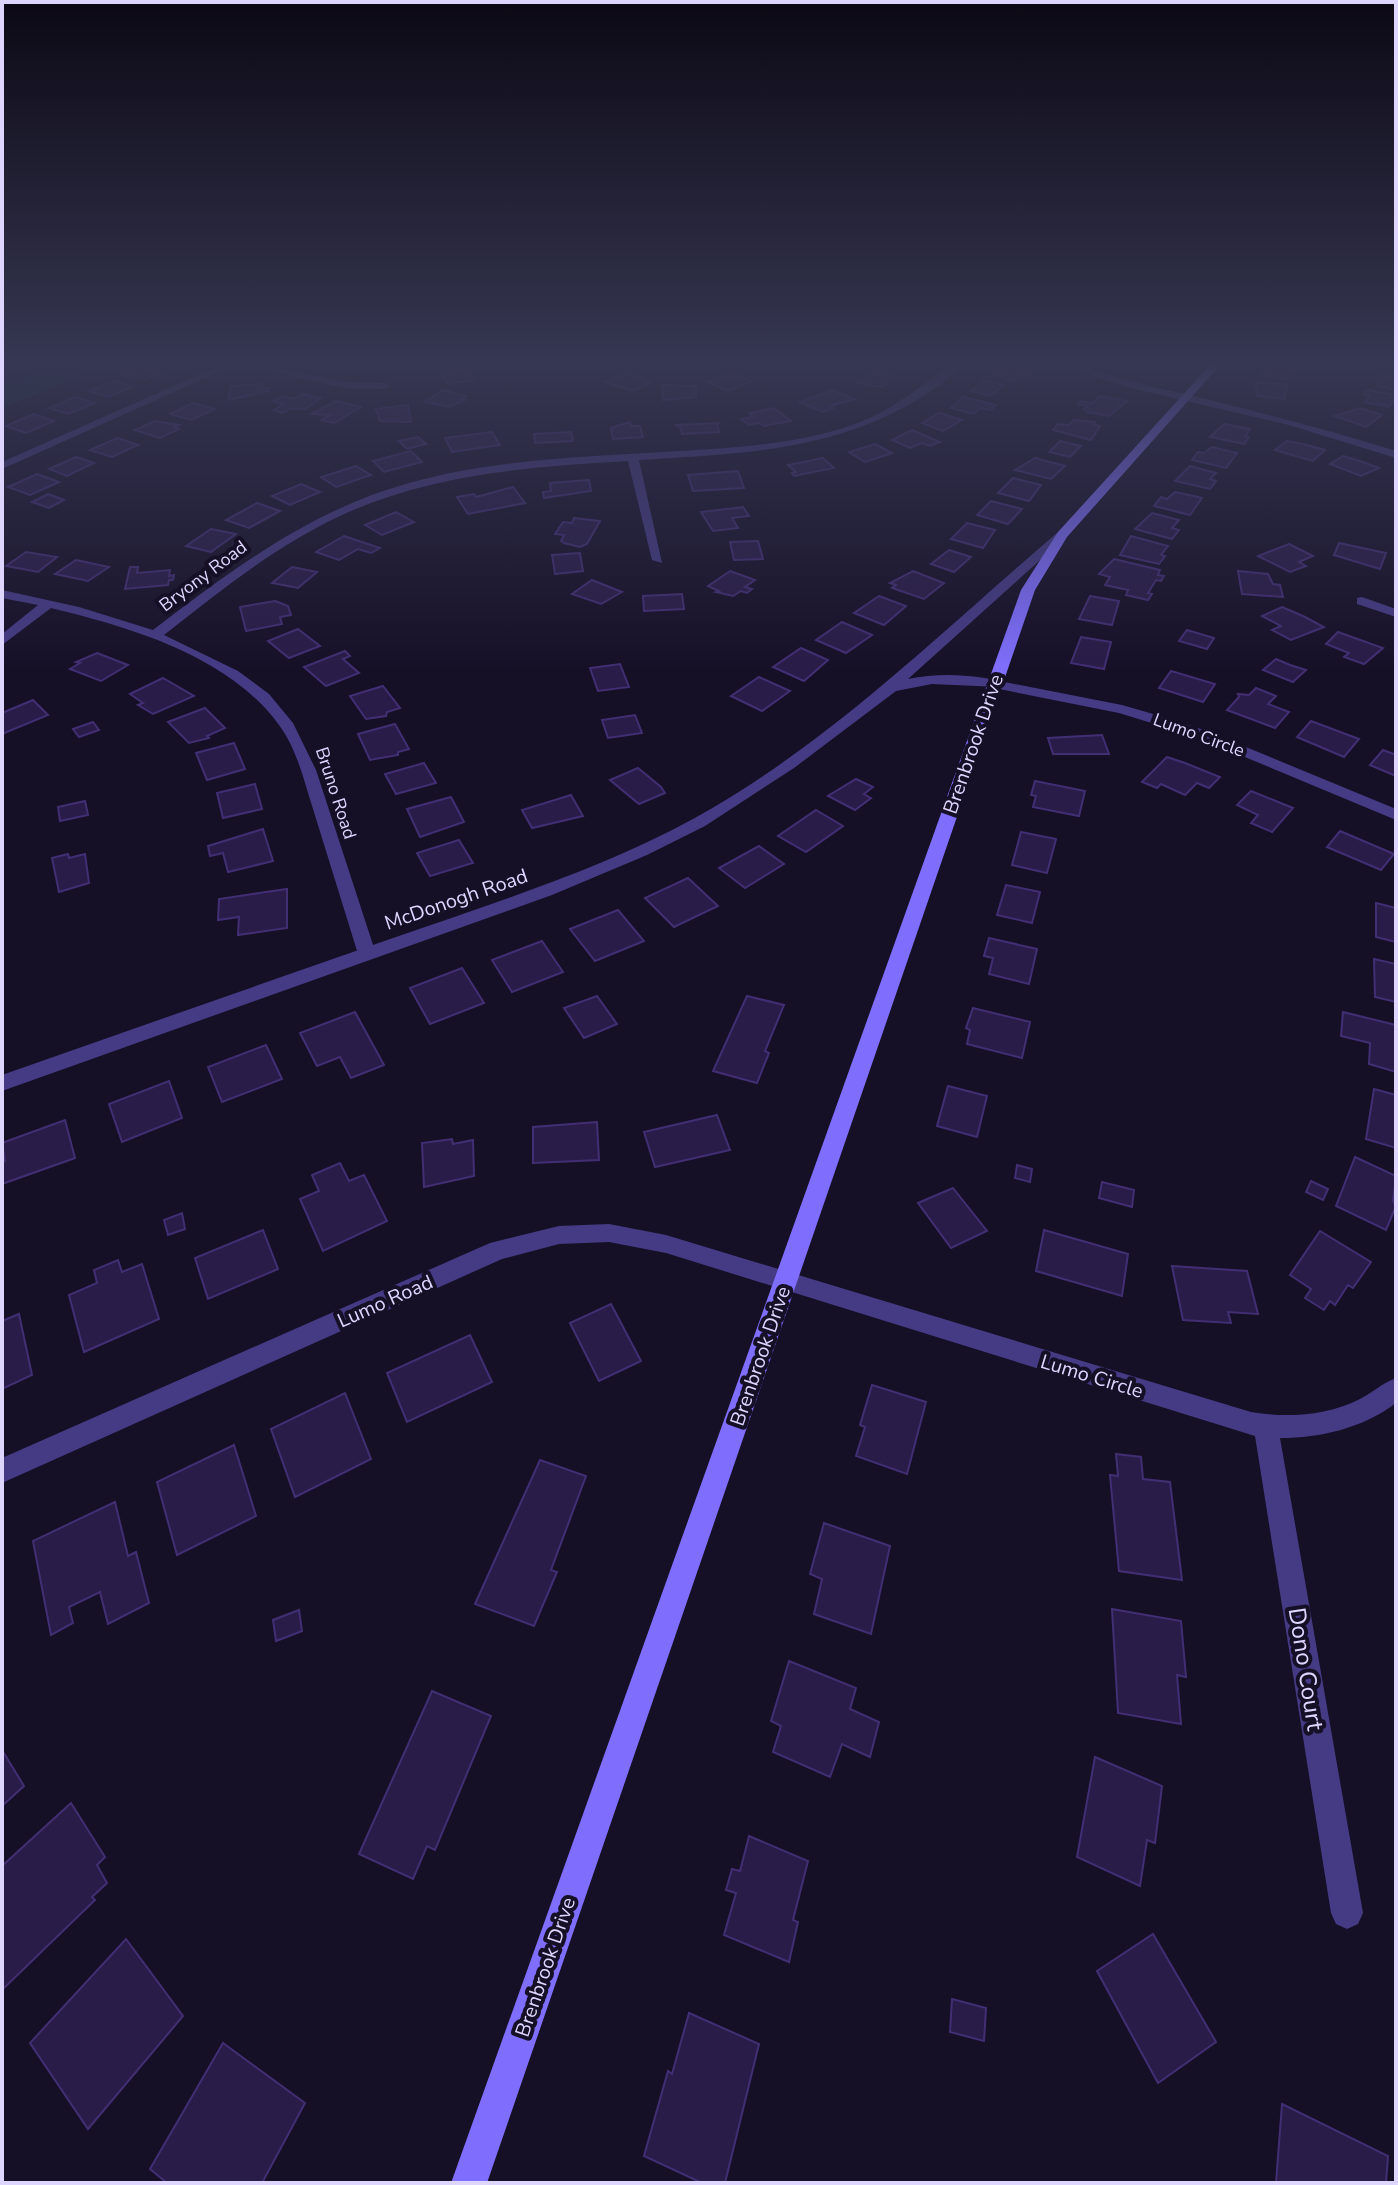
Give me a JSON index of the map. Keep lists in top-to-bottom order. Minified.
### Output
{"streets":{"main road":["Brenbrook Drive","McDonogh Road"],"street":["Bryony Road","Lumo Circle","Bruno Road","Lumo Road","Dono Court"]},"crossings":[["Bryony Road","Bruno Road"],["Lumo Circle","Brenbrook Drive"],["Lumo Circle","McDonogh Road"],["Lumo Circle","Lumo Road"],["Lumo Circle","Dono Court"],["Brenbrook Drive","McDonogh Road"],["Brenbrook Drive","Lumo Road"],["Bruno Road","McDonogh Road"]]}
